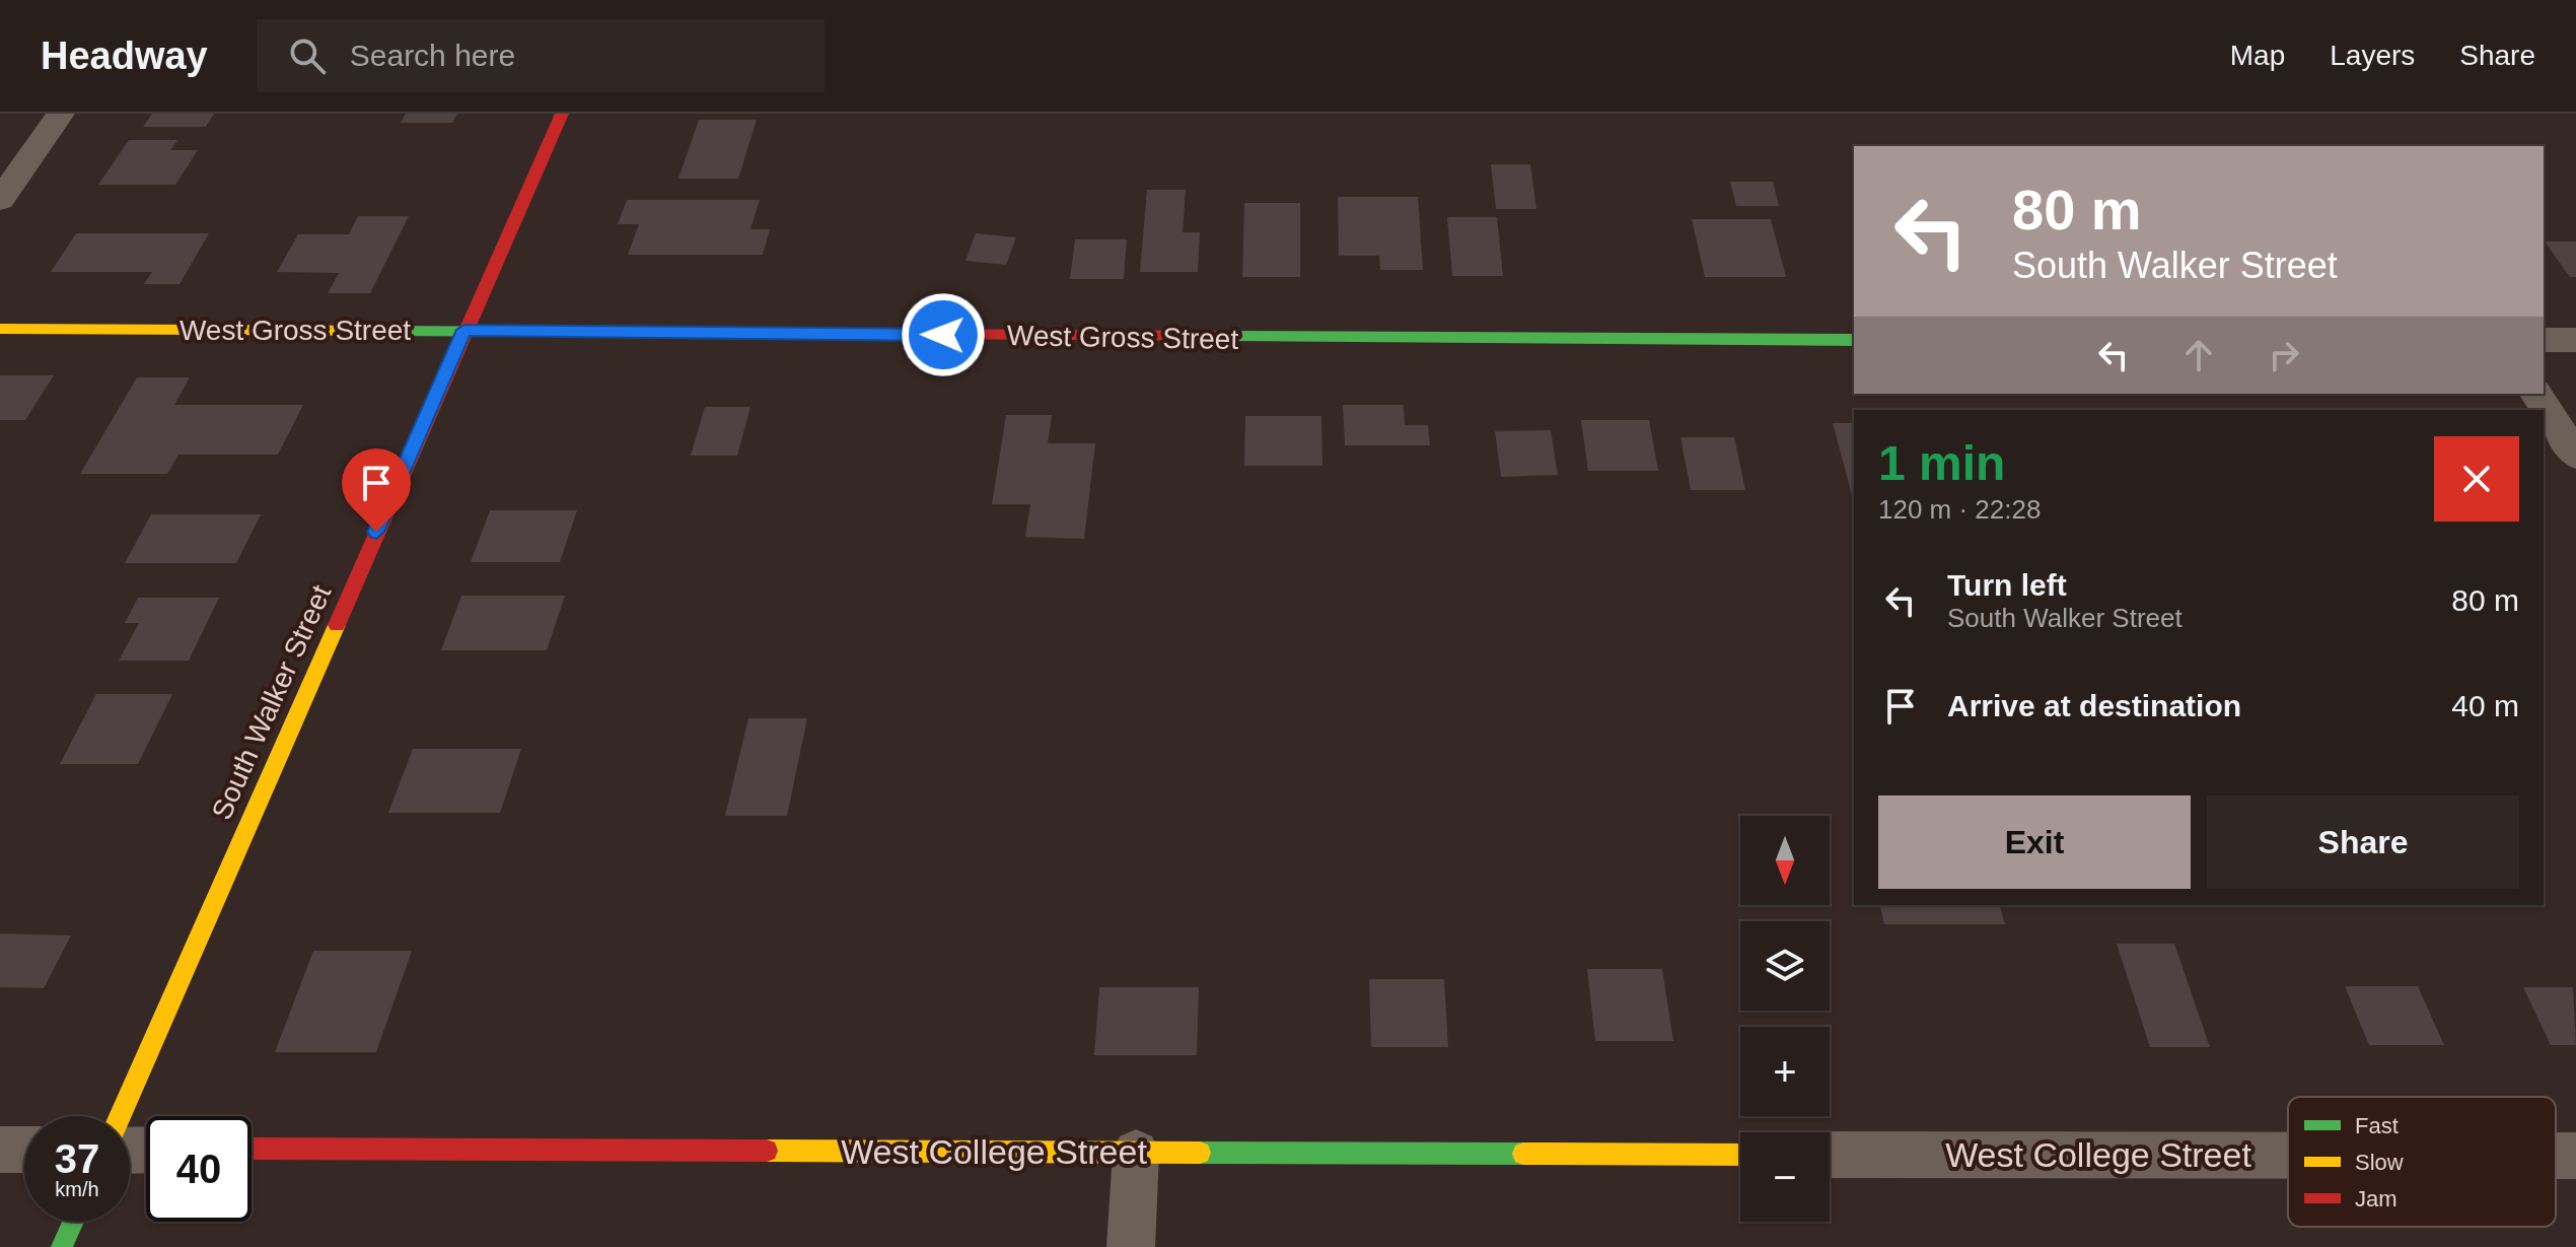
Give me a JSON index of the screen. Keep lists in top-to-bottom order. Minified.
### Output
{"streets":{"street":["West Gross Street","South Walker Street","West College Street"]},"crossings":[["West Gross Street","South Walker Street"]],"legend":["Fast","Slow","Jam"],"north":"bottom","page":{"header":"Headway","search":"Search here","nav":["Map","Layers","Share"],"turn":["80 m","South Walker Street"],"heading":["1 min","120 m · 22:28"],"list":[{"name":"Turn left","note":"South Walker Street","value":"80 m"},{"name":"Arrive at destination","value":"40 m"}],"buttons":["Exit","Share"],"map_buttons":["+","−"],"speed":"37 km/h","limit":"40"}}
